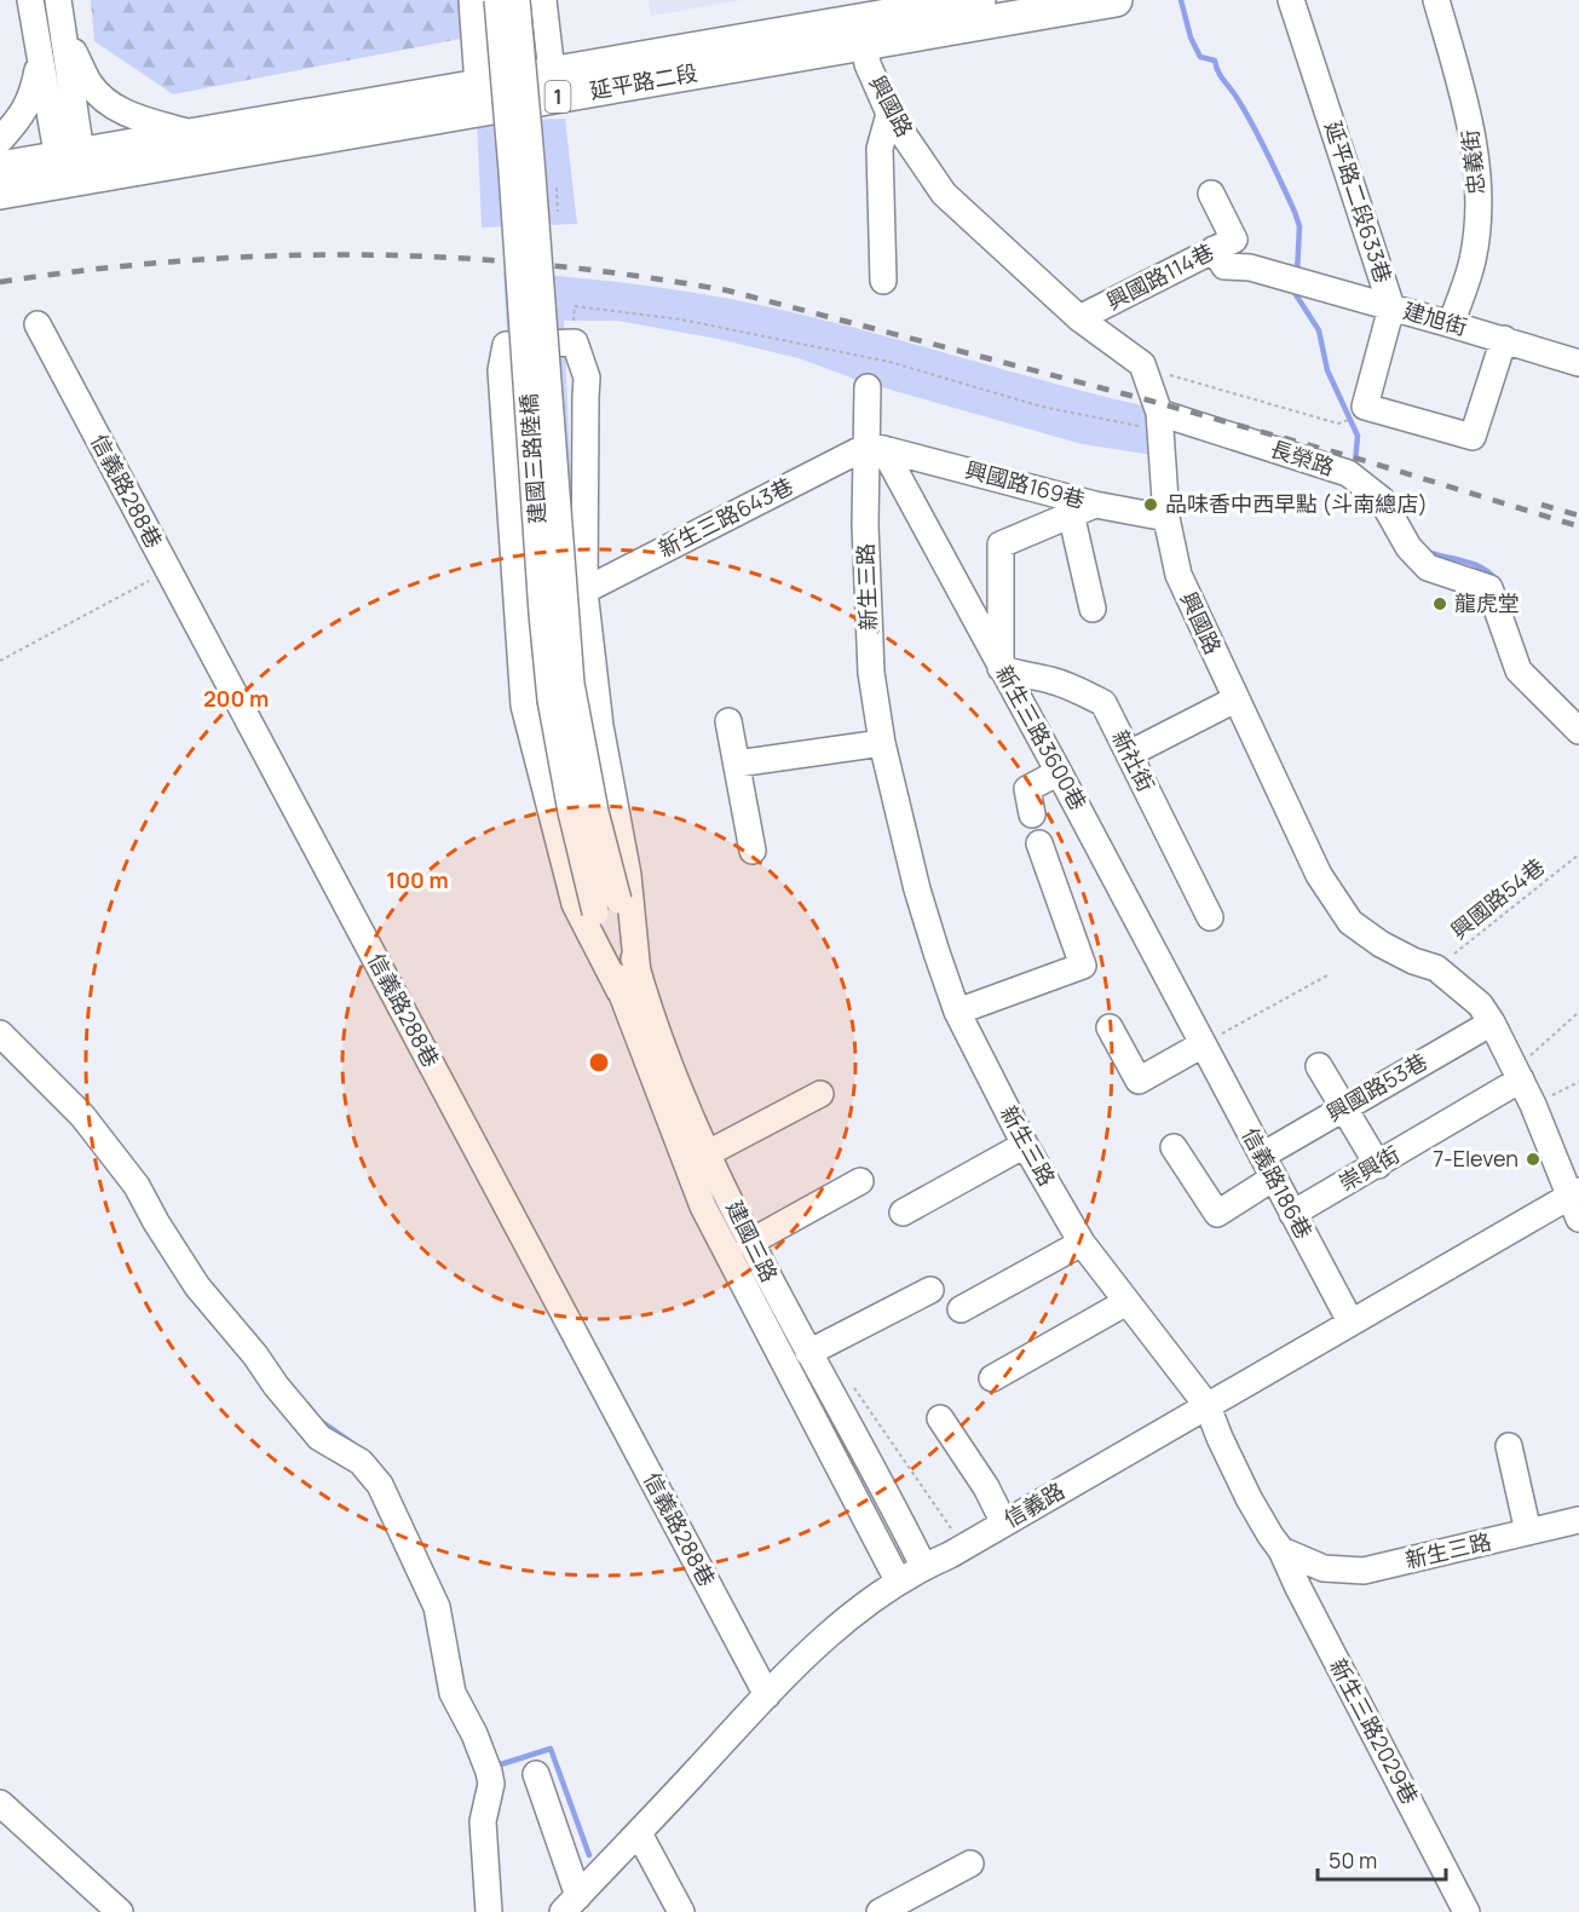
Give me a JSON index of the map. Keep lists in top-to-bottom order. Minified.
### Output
{"streets":{"main road":["延平路二段","1"],"street":["興國路","忠義街","延平路二段633巷","興國路114巷","建旭街","建國三路陸橋","長榮路","興國路169巷","信義路288巷","新生三路643巷","新生三路","新生三路3600巷","新社街","興國路53巷","崇興街","信義路186巷","建國三路","信義路","新生三路2029巷"],"path":["興國路54巷"]},"crossings":[["延平路二段","興國路"],["興國路","興國路114巷"],["興國路","長榮路"],["興國路","興國路169巷"],["興國路","興國路54巷"],["興國路","興國路53巷"],["興國路","崇興街"],["興國路","信義路"],["忠義街","建旭街"],["延平路二段633巷","建旭街"],["興國路114巷","建旭街"],["建國三路陸橋","建國三路"],["興國路169巷","新生三路643巷"],["興國路169巷","新生三路"],["興國路169巷","新生三路3600巷"],["信義路288巷","信義路"],["新生三路643巷","新生三路"],["新生三路643巷","新生三路3600巷"],["新生三路","新生三路3600巷"],["新生三路","信義路"],["新生三路","新生三路2029巷"],["新生三路3600巷","新社街"],["新生三路3600巷","信義路186巷"],["興國路53巷","信義路186巷"],["崇興街","信義路186巷"],["信義路186巷","信義路"],["建國三路","信義路"]],"places":["品味香中西早點 (斗南總店)","龍虎堂","7-Eleven"],"scale_bar":"50 m","rings":["200 m","100 m"]}
